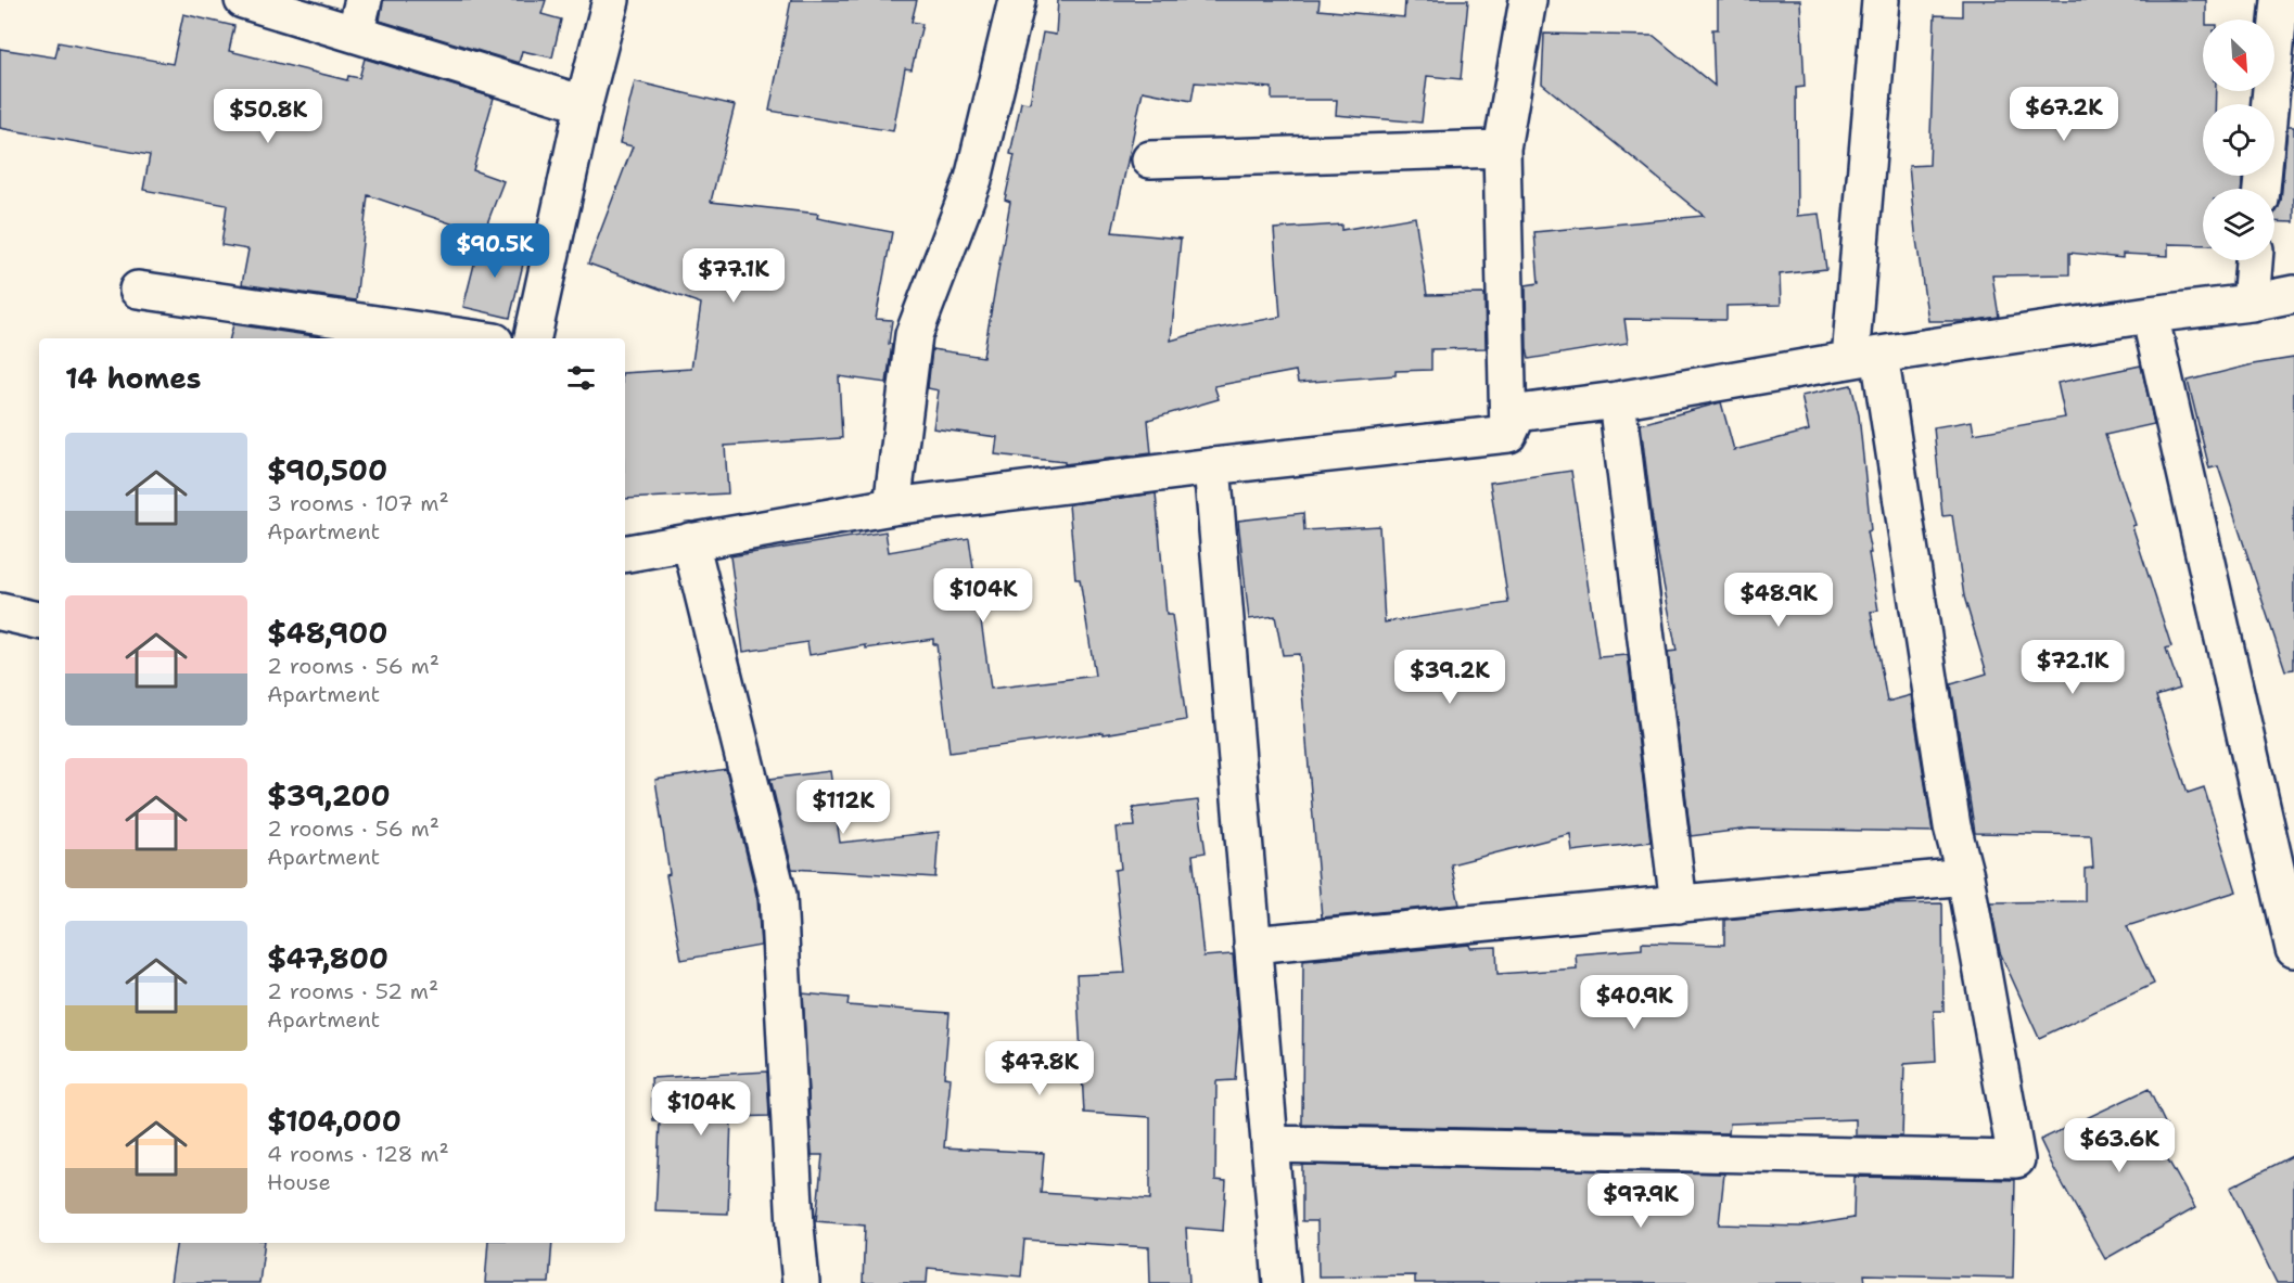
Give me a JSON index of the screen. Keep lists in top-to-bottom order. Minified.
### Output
{"north":"bottom right","page":{"price":["$67.2K","$50.8K","$90.5K","$77.1K","$104K","$48.9K","$72.1K","$39.2K","$112K","$40.9K","$47.8K","$104K","$63.6K","$97.9K"],"heading":"14 homes","list":[{"name":"$90,500","note":"3 rooms · 107 m² · Apartment"},{"name":"$48,900","note":"2 rooms · 56 m² · Apartment"},{"name":"$39,200","note":"2 rooms · 56 m² · Apartment"},{"name":"$47,800","note":"2 rooms · 52 m² · Apartment"},{"name":"$104,000","note":"4 rooms · 128 m² · House"}]}}
